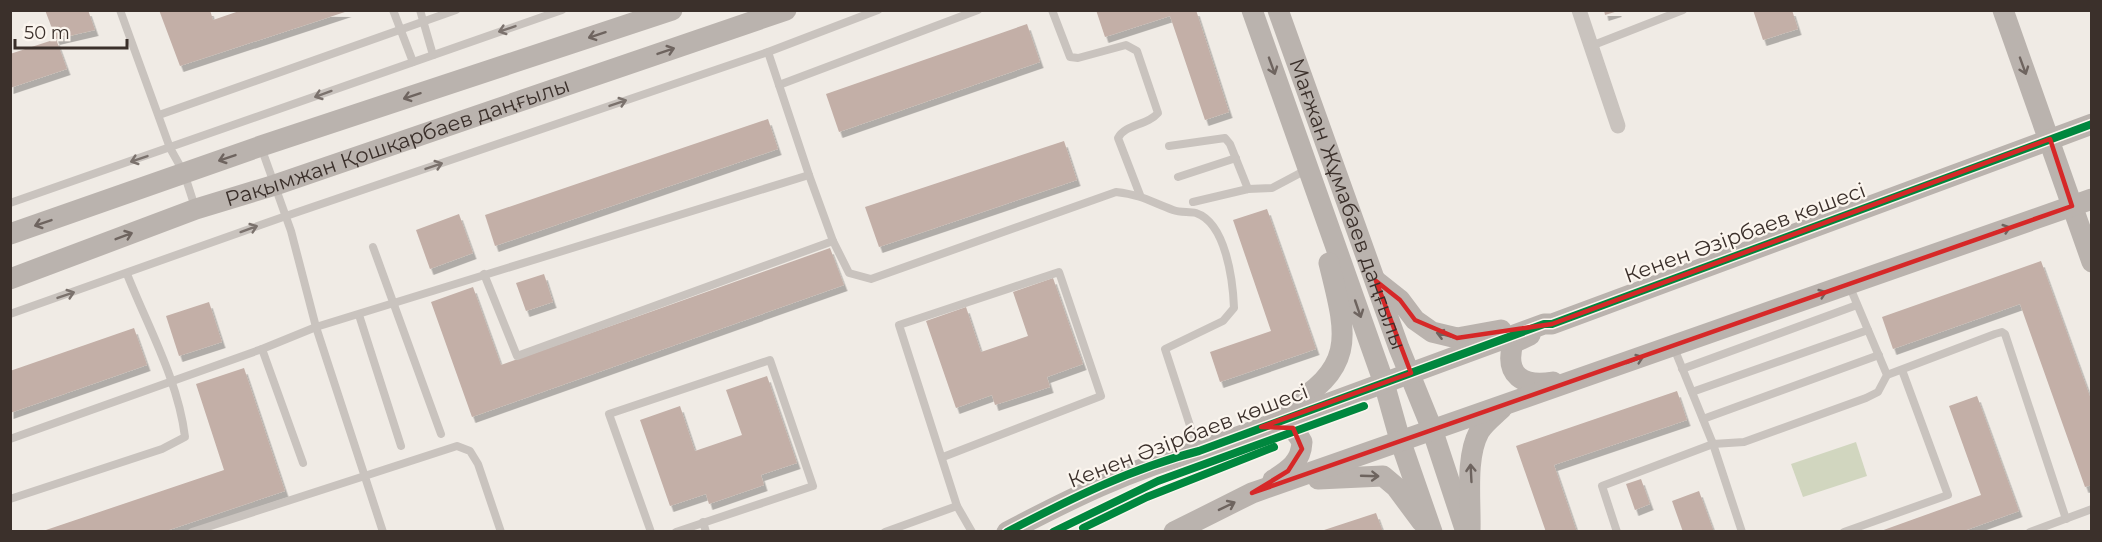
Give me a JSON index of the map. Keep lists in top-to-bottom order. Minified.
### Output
{"streets":{"main road":["Рақымжан Қошқарбаев даңғылы","Мағжан Жұмабаев даңғылы","Кенен Әзірбаев көшесі"]},"crossings":[["Мағжан Жұмабаев даңғылы","Кенен Әзірбаев көшесі"]],"scale_bar":"50 m"}
